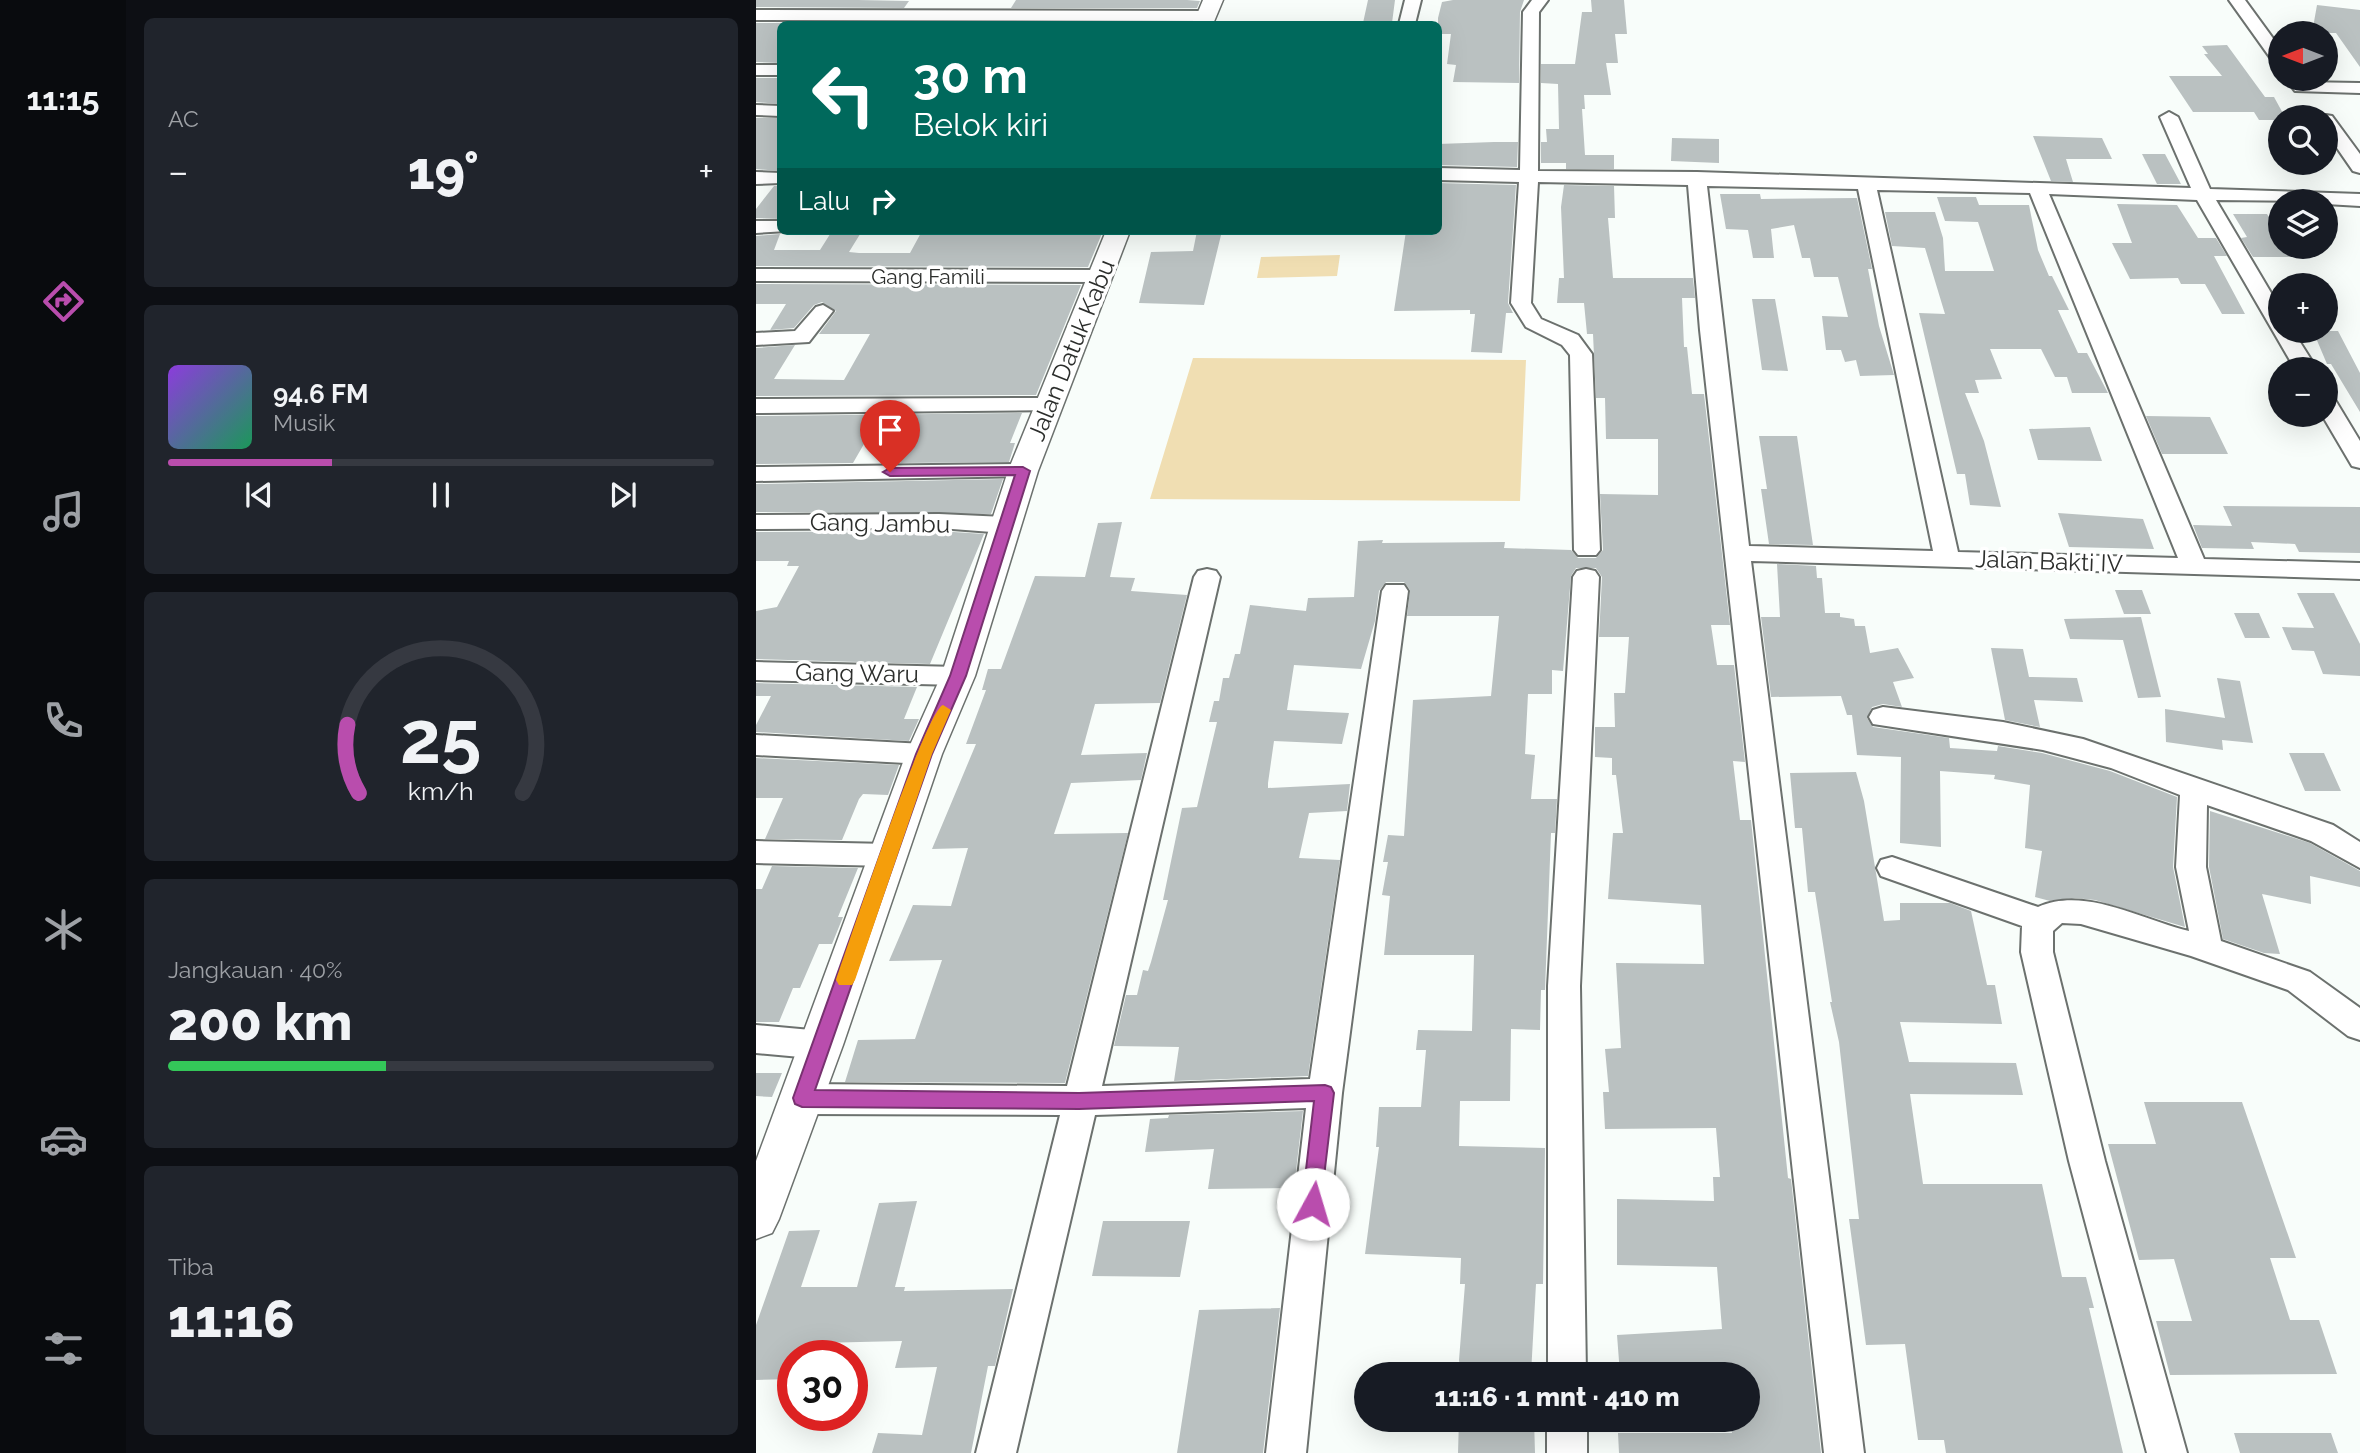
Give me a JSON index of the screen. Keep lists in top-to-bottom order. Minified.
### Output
{"streets":{"street":["Gang Famili","Jalan Datuk Kabu","Gang Jambu","Jalan Bakti IV","Gang Waru"]},"crossings":[["Gang Famili","Jalan Datuk Kabu"],["Jalan Datuk Kabu","Gang Jambu"],["Jalan Datuk Kabu","Gang Waru"]],"north":"left","page":{"tabs":"11:15","tile":["AC",["Jangkauan · 40%","200 km"],["Tiba","11:16"]],"map_buttons":["+","−"],"turn":["30 m","Belok kiri"],"heat":["−","19°","+"],"then":"Lalu","song":["94.6 FM","Musik"],"limit":"30","trip":"11:16 · 1 mnt · 410 m","gauge":["25","km/h"]}}
